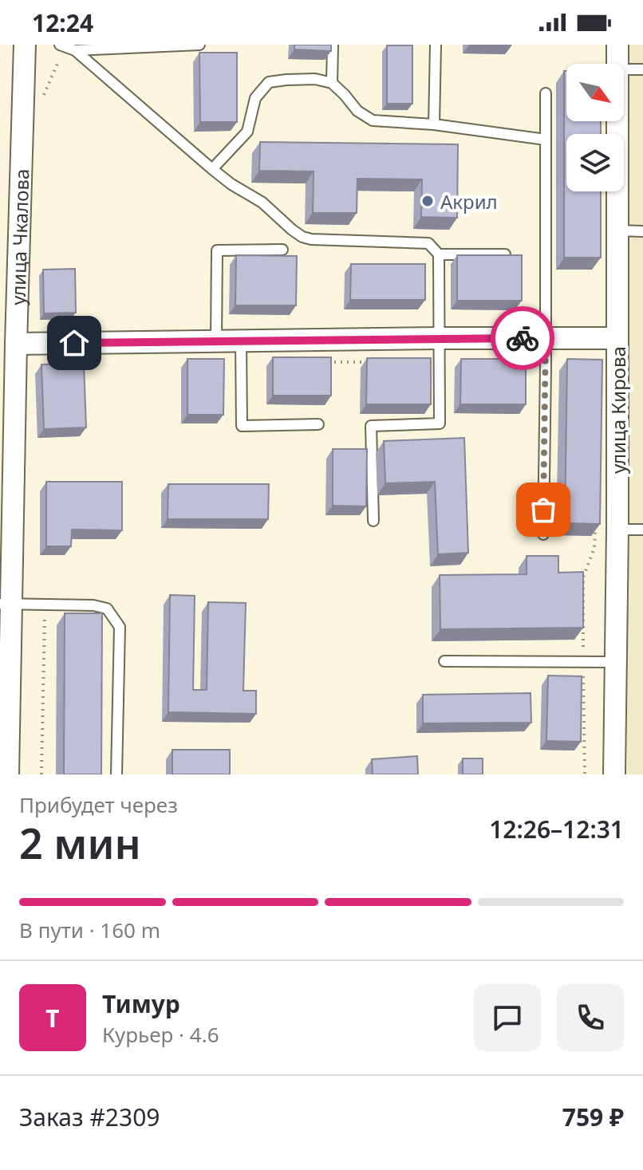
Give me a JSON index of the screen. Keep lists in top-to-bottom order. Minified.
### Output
{"streets":{"street":["улица Чкалова","улица Кирова"]},"places":["Акрил"],"north":"bottom right","page":{"status":"12:24","heading":["2 мин","Прибудет через","12:26–12:31"],"panel":["Тимур","Курьер · 4.6","Заказ #2309","759 ₽"],"bar":"В пути · 160 m","round":"Т"}}
